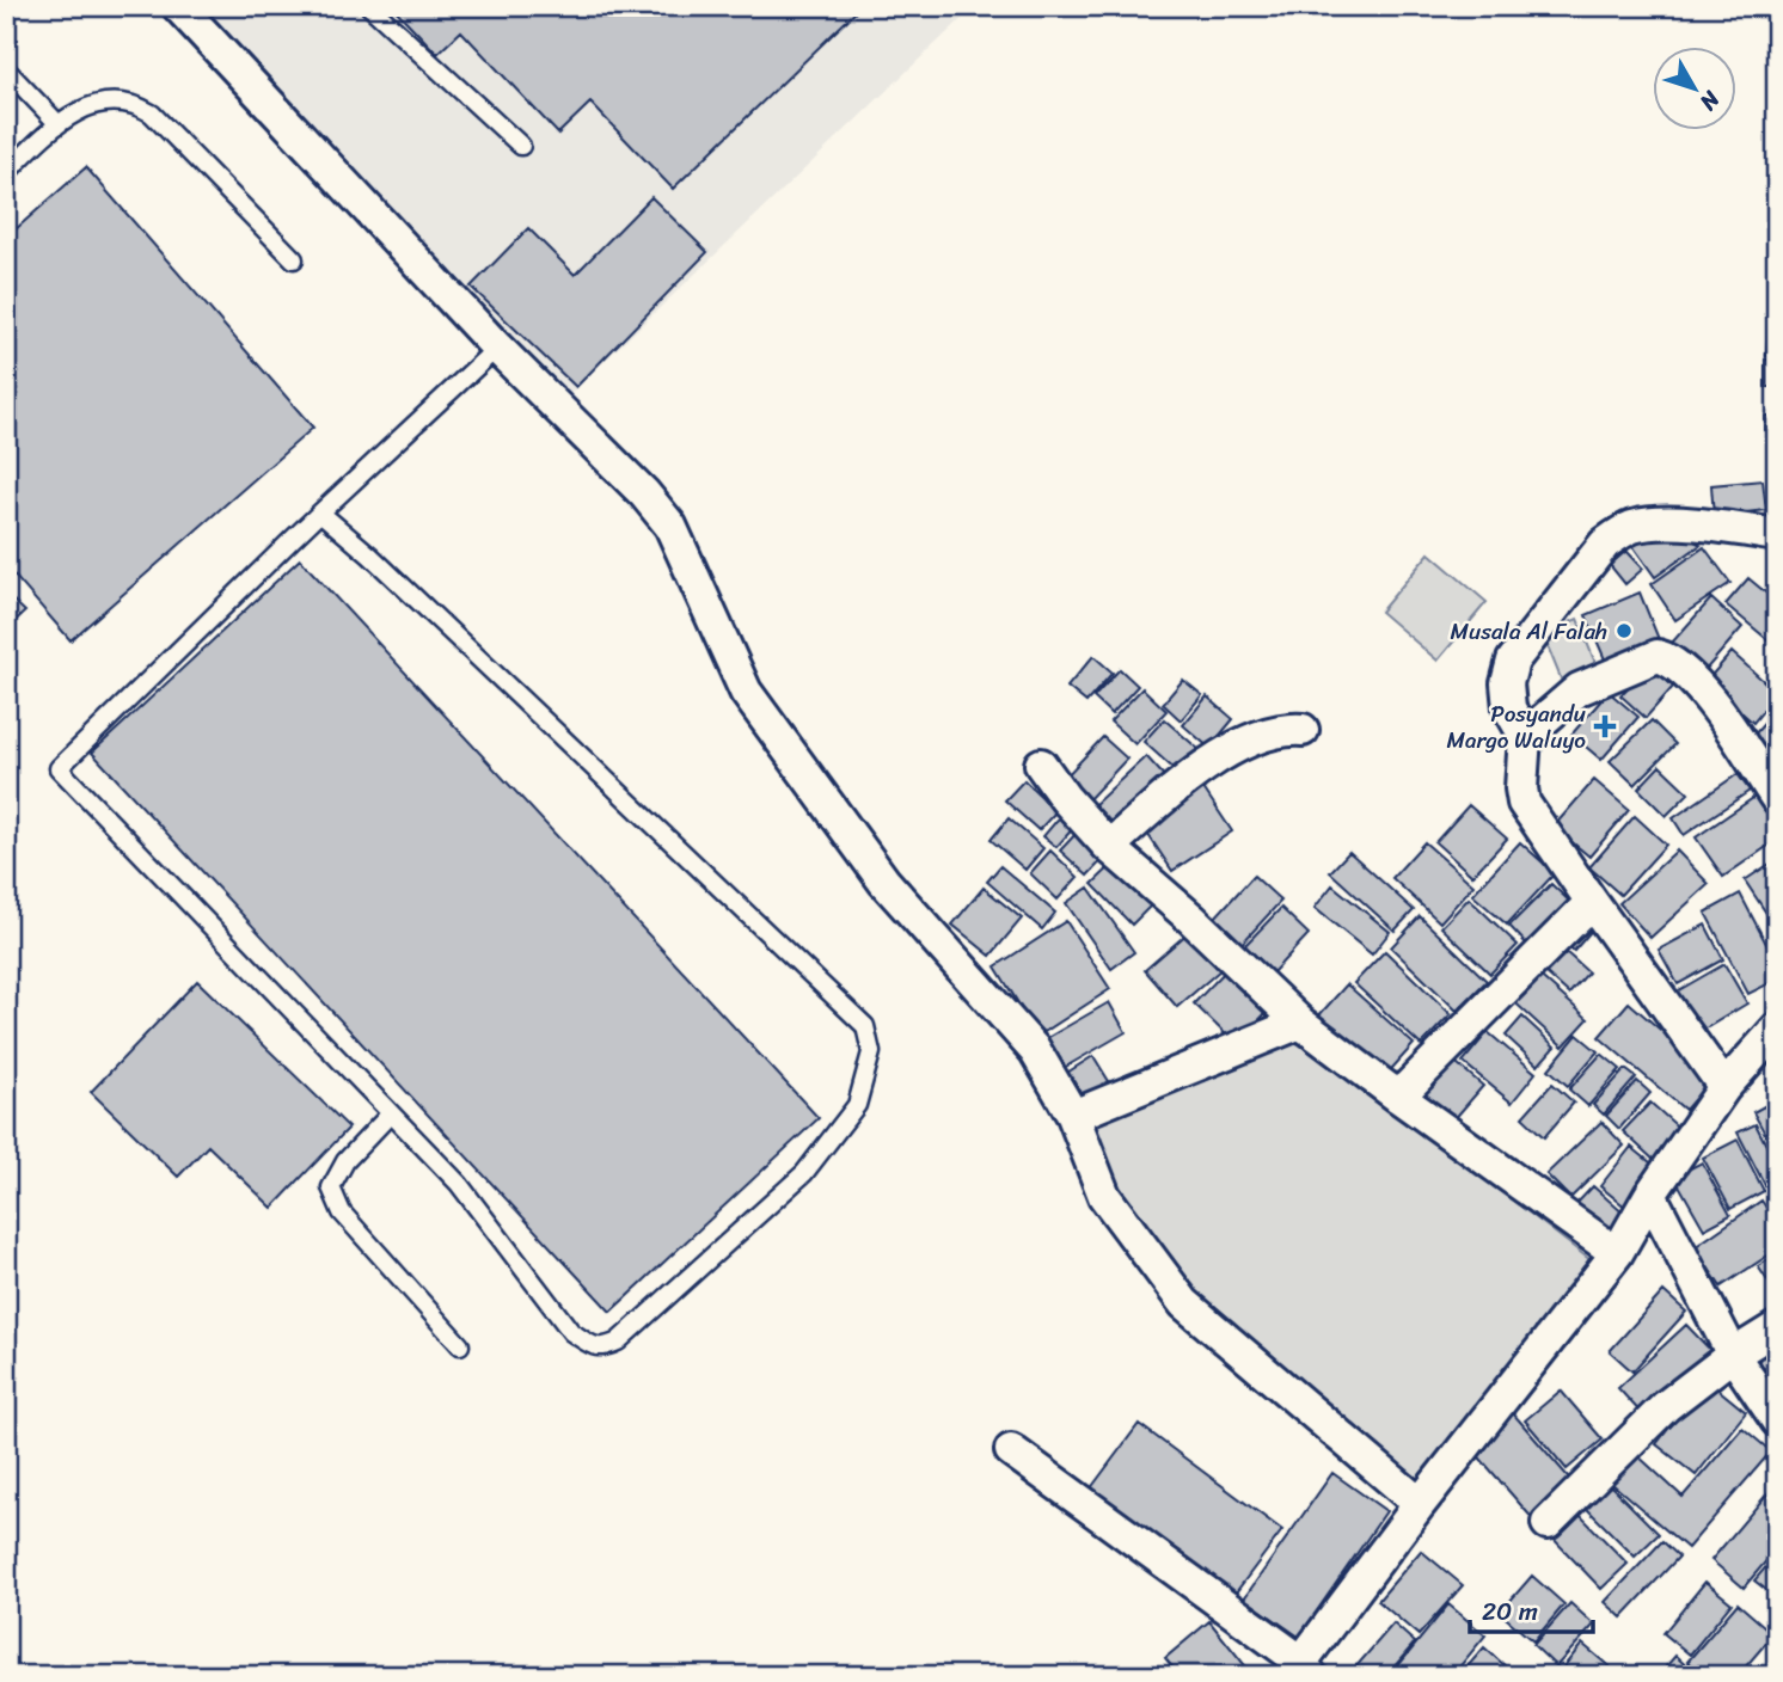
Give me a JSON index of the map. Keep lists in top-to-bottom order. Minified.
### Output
{"places":{"other":["Musala Al Falah"],"health":["Posyandu Margo Waluyo"]},"scale_bar":"20 m","north":"bottom right"}
